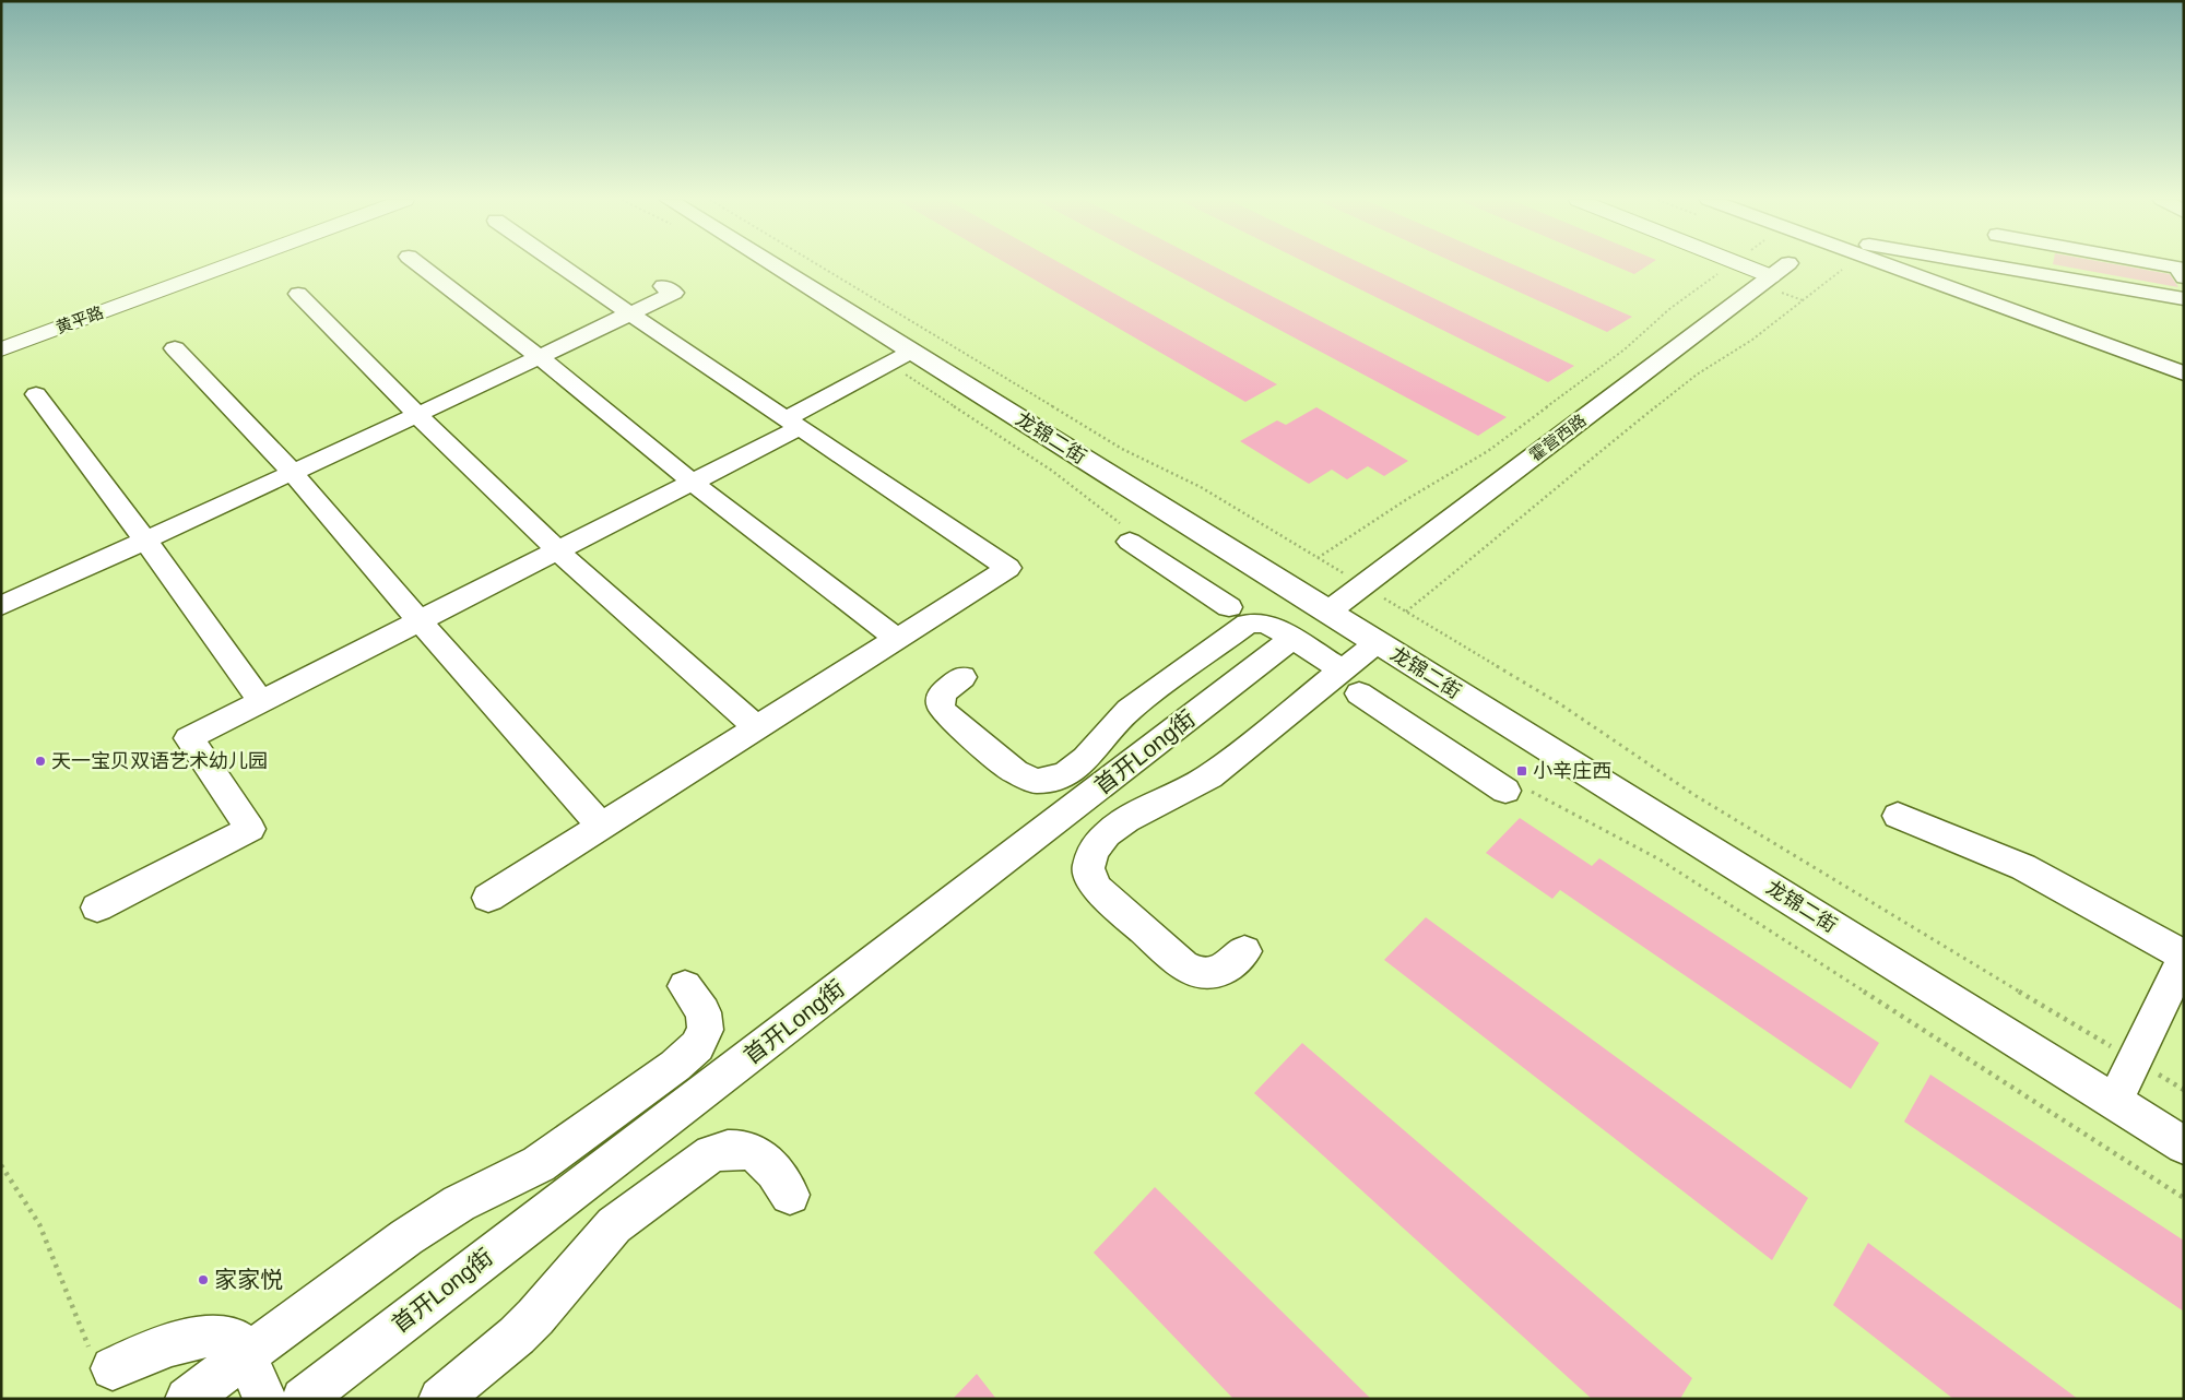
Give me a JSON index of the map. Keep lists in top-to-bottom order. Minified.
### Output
{"streets":{"main road":["黄平路"],"street":["龙锦二街","霍营西路","首开Long街"]},"crossings":[["龙锦二街","霍营西路"]],"places":{"other":["天一宝贝双语艺术幼儿园","家家悦"],"transit":["小辛庄西"]}}
